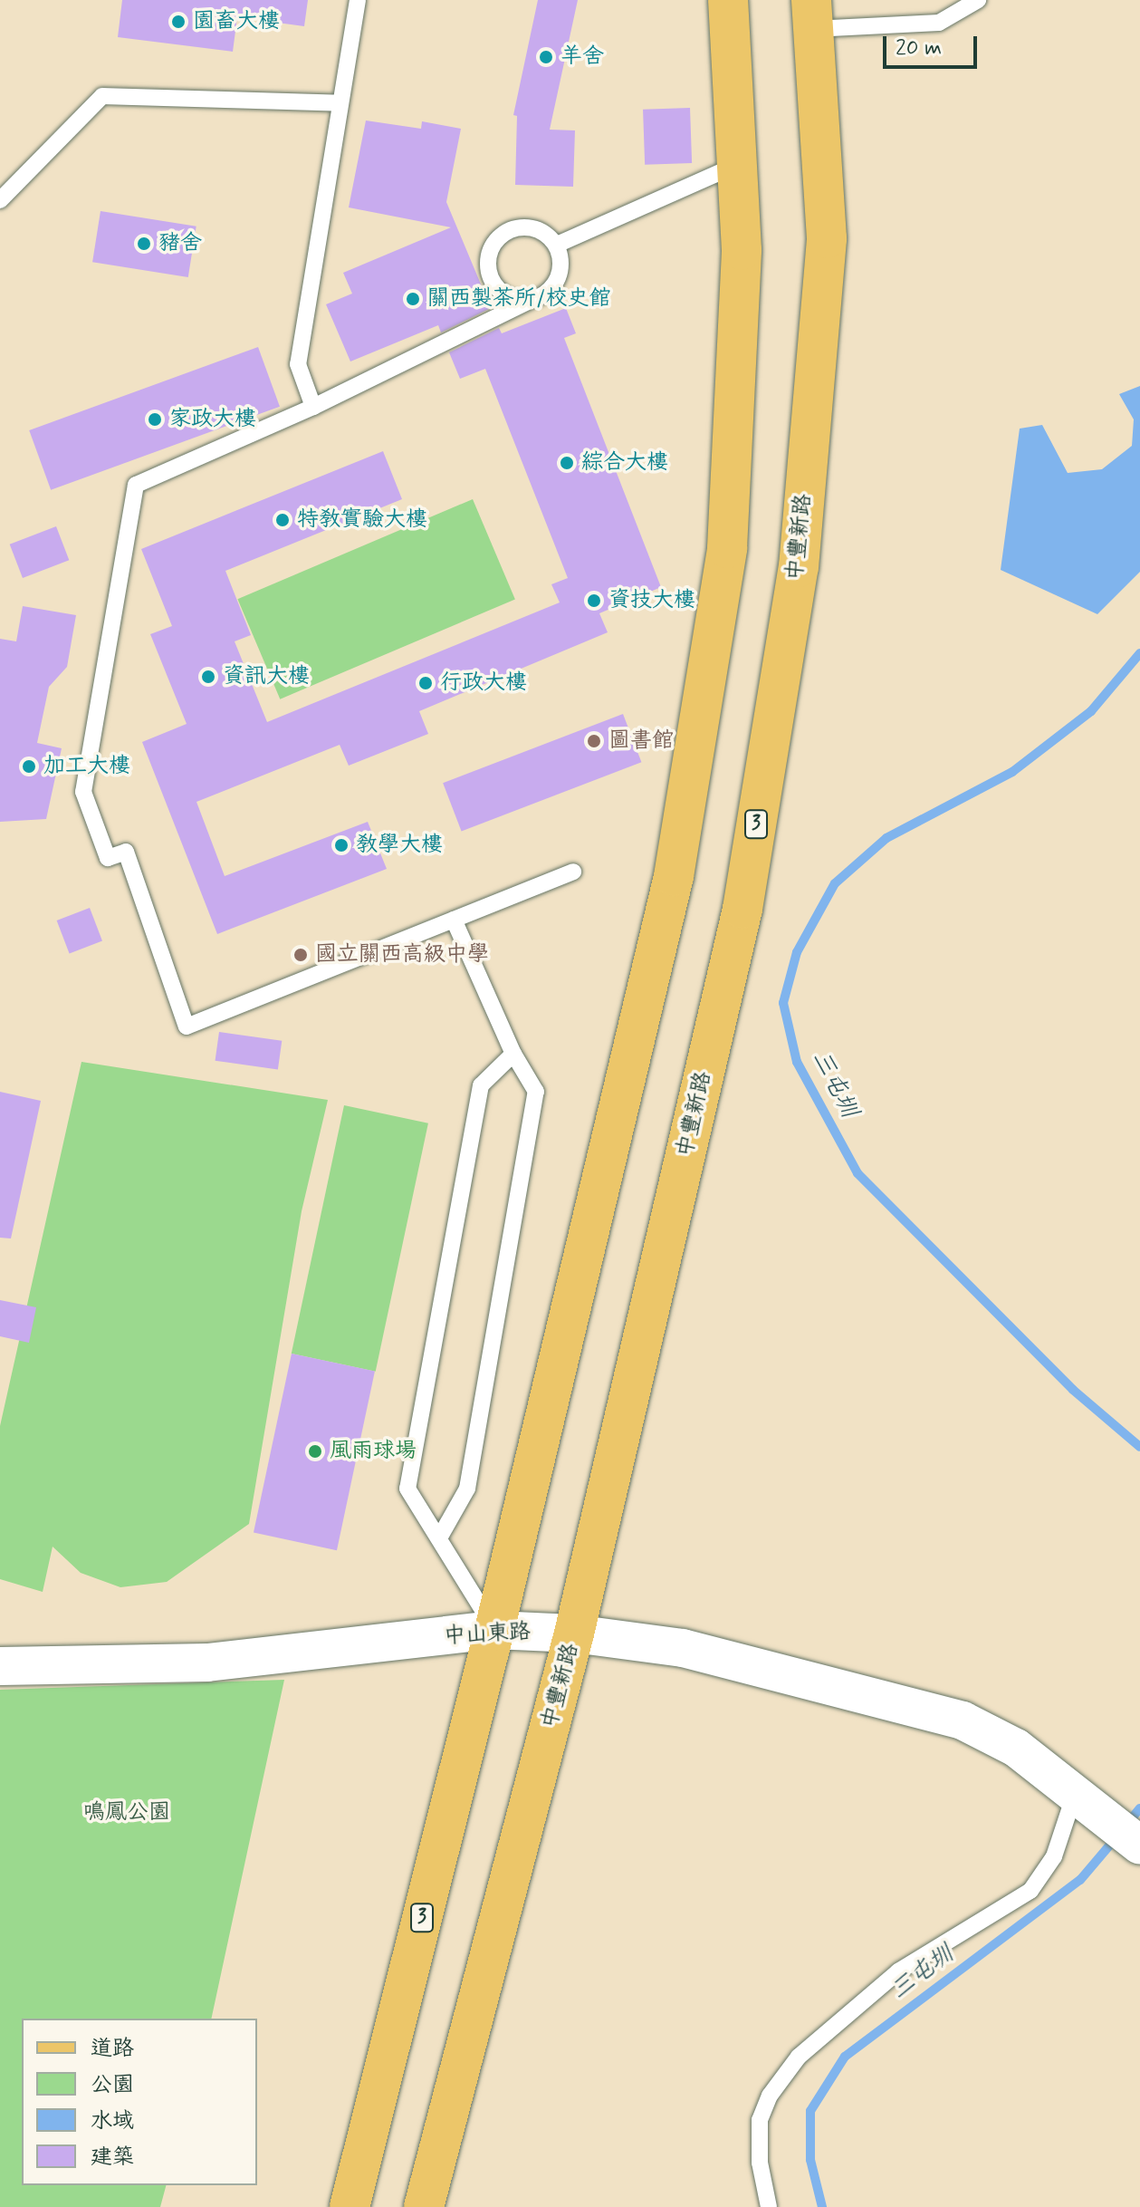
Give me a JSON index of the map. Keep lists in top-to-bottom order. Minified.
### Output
{"streets":{"main road":["中豐新路","3"],"street":["中山東路"]},"crossings":[["中豐新路","中山東路"],["3","中山東路"]],"water":["三屯圳"],"parks":["鳴鳳公園"],"places":["園畜大樓","羊舍","豬舍","關西製茶所/校史館","家政大樓","綜合大樓","特教實驗大樓","資技大樓","資訊大樓","行政大樓","圖書館","加工大樓","教學大樓","國立關西高級中學","風雨球場"],"legend":["道路","公園","水域","建築"],"scale_bar":"20 m"}
